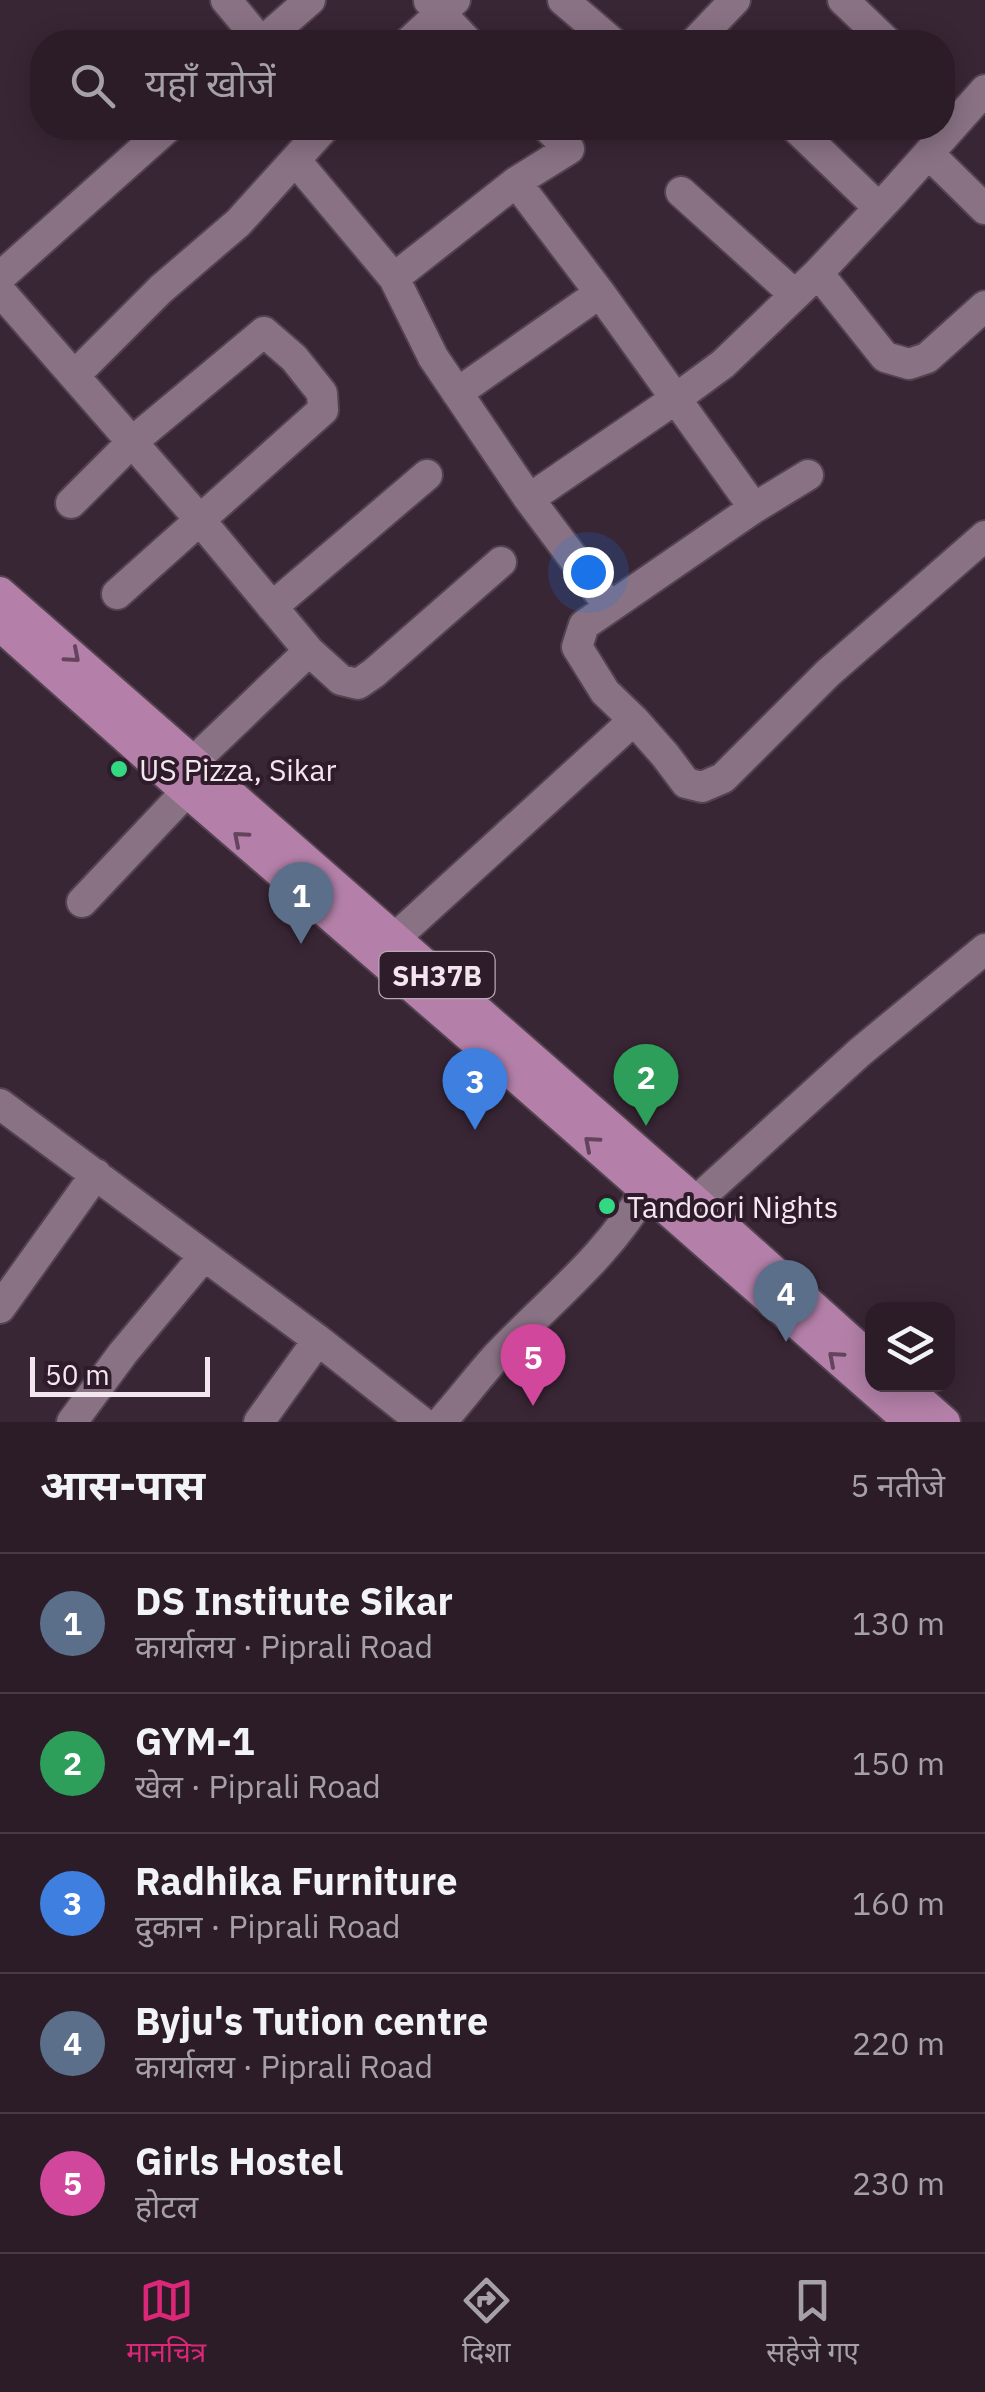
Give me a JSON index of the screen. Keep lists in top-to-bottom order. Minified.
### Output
{"streets":{"main road":["SH37B"]},"places":["US Pizza, Sikar","Tandoori Nights"],"scale_bar":"50 m","page":{"search":"यहाँ खोजें","pins":["1","2","3","4","5"],"scale":"50 m","heading":["आस-पास","5 नतीजे"],"list":[{"mark":"1","name":"DS Institute Sikar","note":"कार्यालय · Piprali Road","value":"130 m"},{"mark":"2","name":"GYM-1","note":"खेल · Piprali Road","value":"150 m"},{"mark":"3","name":"Radhika Furniture","note":"दुकान · Piprali Road","value":"160 m"},{"mark":"4","name":"Byju's Tution centre","note":"कार्यालय · Piprali Road","value":"220 m"},{"mark":"5","name":"Girls Hostel","note":"होटल","value":"230 m"}],"nav":["मानचित्र","दिशा","सहेजे गए"]}}
